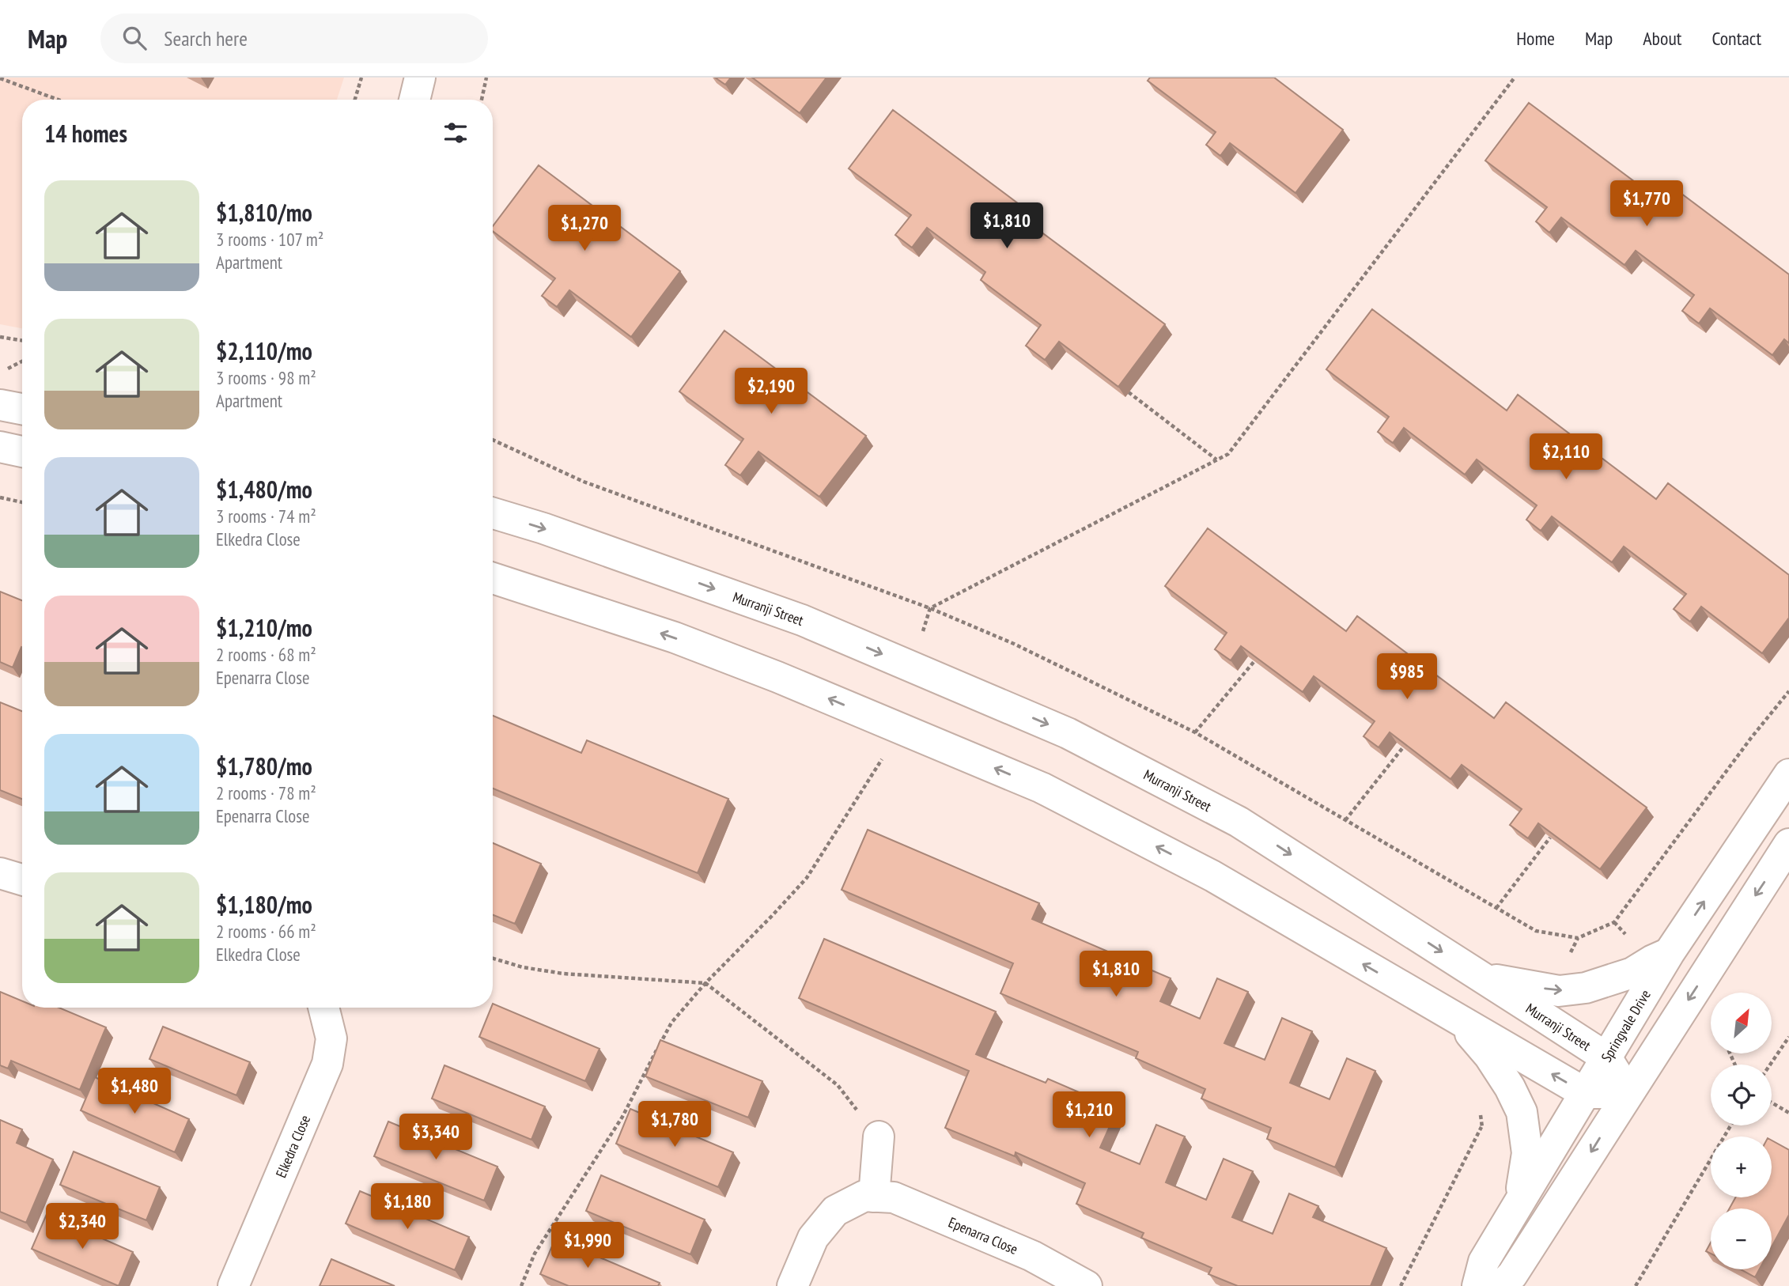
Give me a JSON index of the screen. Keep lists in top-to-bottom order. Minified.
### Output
{"streets":{"street":["Murranji Street","Springvale Drive","Elkedra Close","Epenarra Close"]},"crossings":[["Murranji Street","Springvale Drive"]],"north":"top right","page":{"header":"Map","search":"Search here","nav":["Home","Map","About","Contact"],"heading":"14 homes","list":[{"name":"$1,810/mo","note":"3 rooms · 107 m² · Apartment"},{"name":"$2,110/mo","note":"3 rooms · 98 m² · Apartment"},{"name":"$1,480/mo","note":"3 rooms · 74 m² · Elkedra Close"},{"name":"$1,210/mo","note":"2 rooms · 68 m² · Epenarra Close"},{"name":"$1,780/mo","note":"2 rooms · 78 m² · Epenarra Close"},{"name":"$1,180/mo","note":"2 rooms · 66 m² · Elkedra Close"}],"price":["$1,770","$1,810","$1,270","$2,190","$2,110","$985","$1,810","$1,480","$1,210","$1,780","$3,340","$1,180","$2,340","$1,990"],"map_buttons":["+","−"]}}
